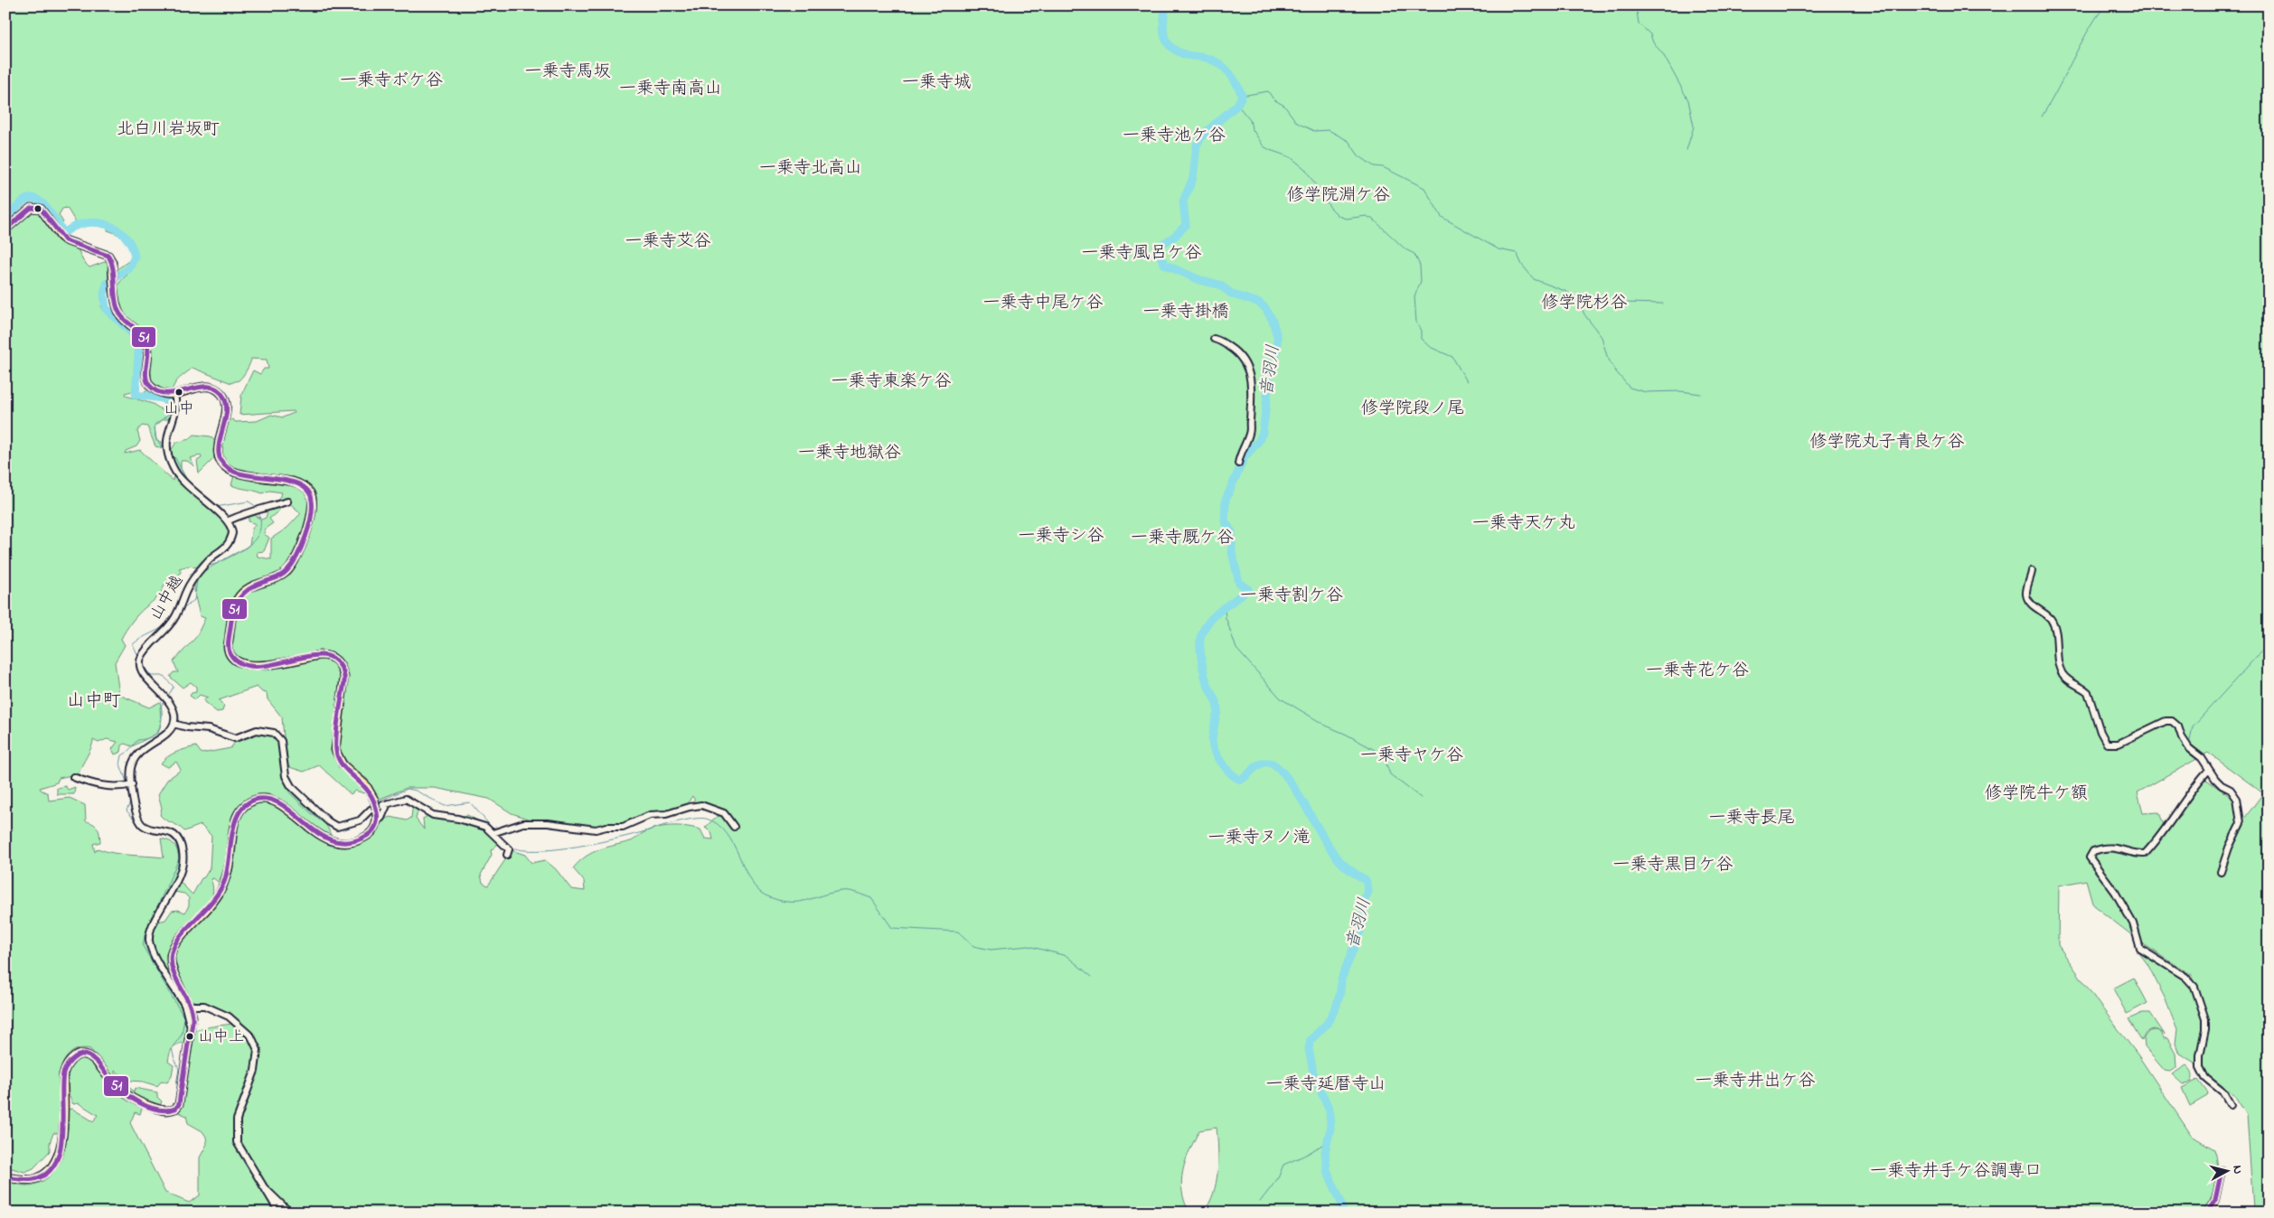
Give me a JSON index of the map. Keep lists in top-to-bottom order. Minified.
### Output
{"streets":{"street":["山中越"]},"districts":["一乗寺馬坂","一乗寺ボケ谷","一乗寺城","一乗寺南高山","北白川岩坂町","一乗寺池ケ谷","一乗寺北高山","修学院淵ケ谷","一乗寺艾谷","一乗寺風呂ケ谷","一乗寺中尾ケ谷","修学院杉谷","一乗寺掛橋","一乗寺東楽ケ谷","修学院段ノ尾","修学院丸子青良ケ谷","一乗寺地獄谷","一乗寺天ケ丸","一乗寺シ谷","一乗寺厩ケ谷","一乗寺割ケ谷","一乗寺花ケ谷","山中町","一乗寺ヤケ谷","修学院牛ケ額","一乗寺長尾","一乗寺ヌノ滝","一乗寺黒目ケ谷","一乗寺井出ケ谷","一乗寺延暦寺山","一乗寺井手ケ谷調専口"],"water":["音羽川"],"places":["山中","山中上"],"lines":["transit line 51"],"north":"right"}
